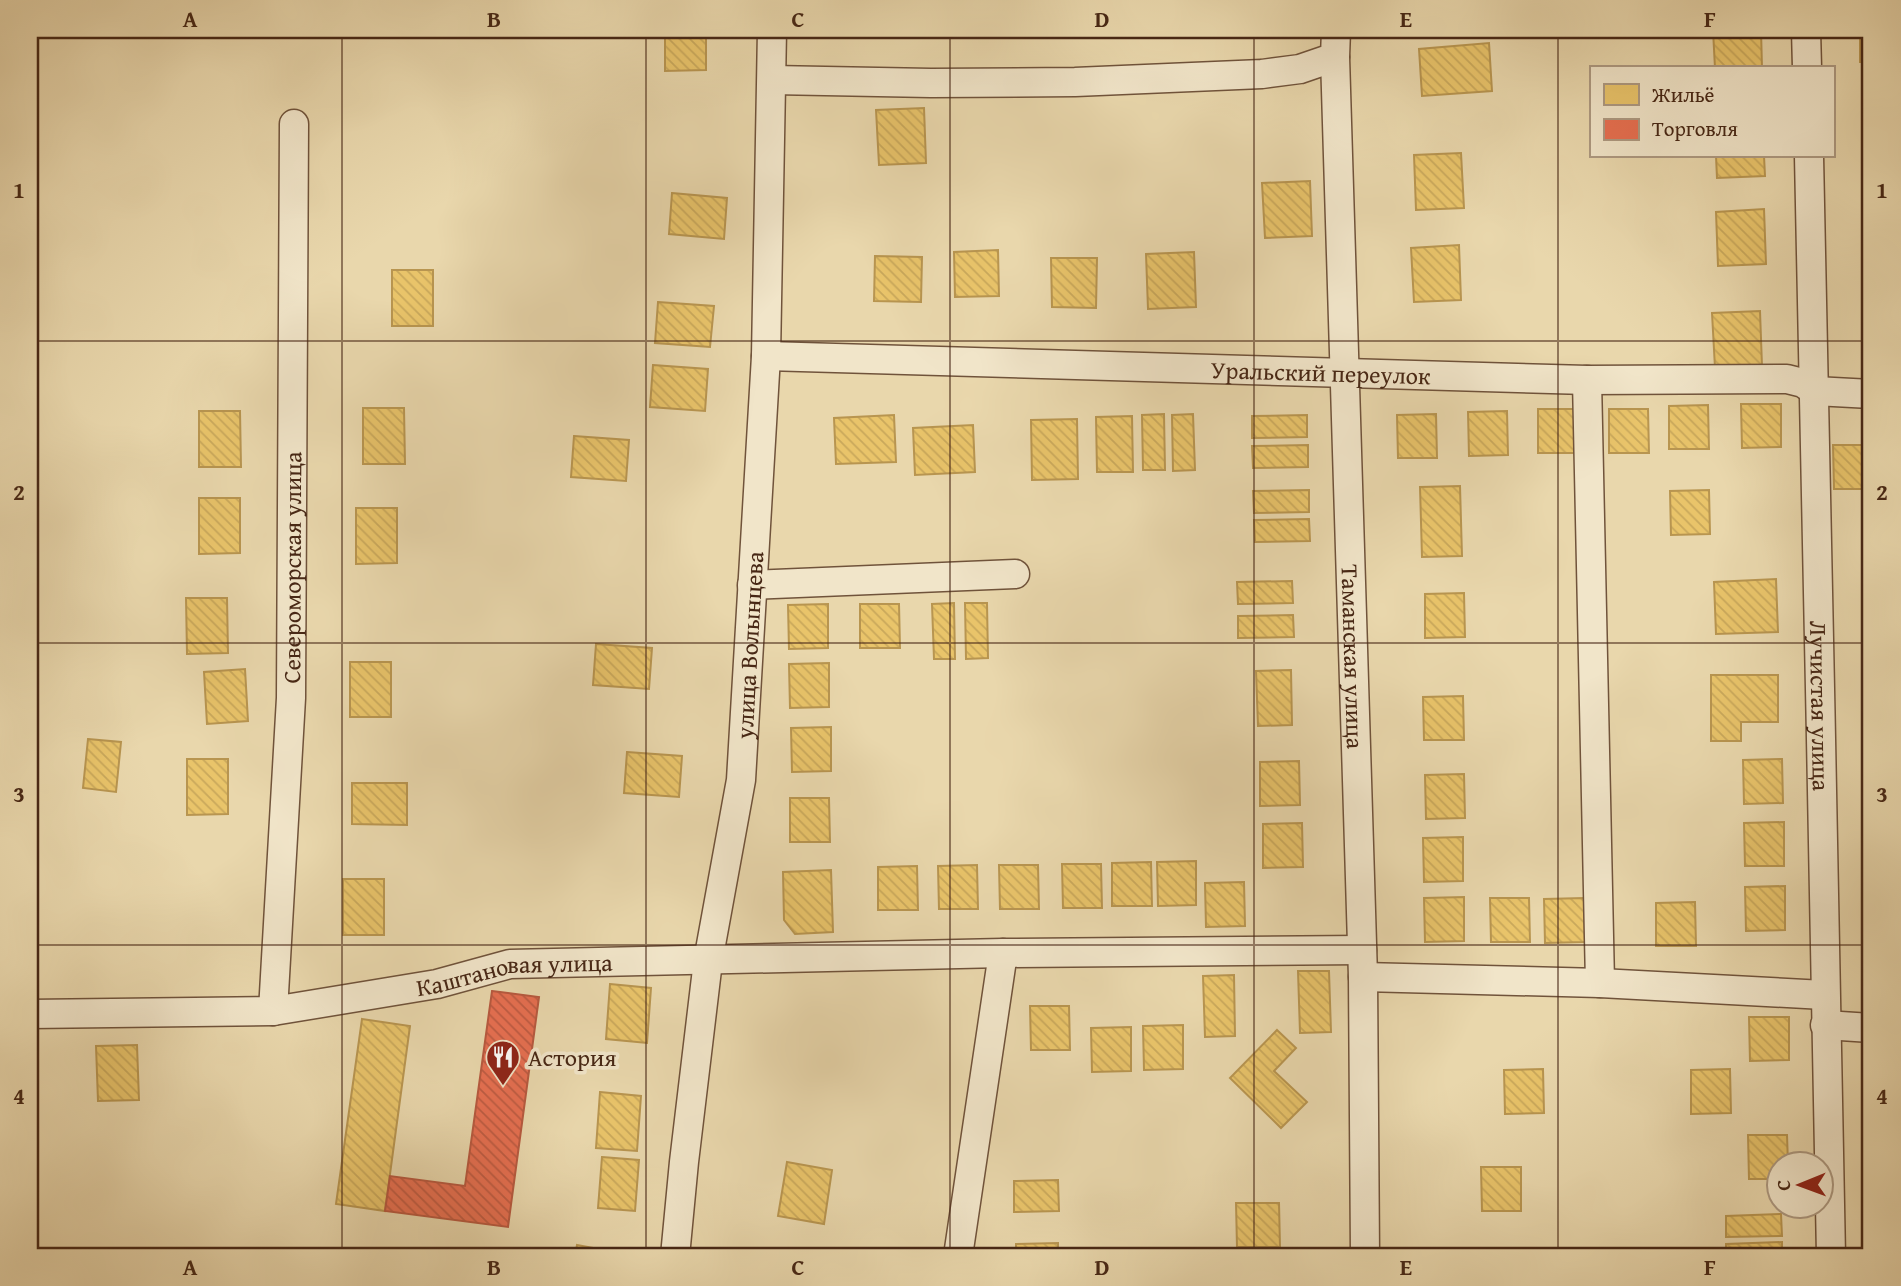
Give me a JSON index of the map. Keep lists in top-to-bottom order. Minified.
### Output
{"streets":{"street":["Уральский переулок","Североморская улица","улица Волынцева","Таманская улица","Лучистая улица","Каштановая улица"]},"crossings":[["Уральский переулок","улица Волынцева"],["Уральский переулок","Таманская улица"],["Уральский переулок","Лучистая улица"],["Североморская улица","Каштановая улица"],["улица Волынцева","Каштановая улица"],["Таманская улица","Каштановая улица"],["Лучистая улица","Каштановая улица"]],"places":{"restaurant":["Астория"]},"legend":["Жильё","Торговля"],"north":"left","grid":{"columns":["A","B","C","D","E","F"],"rows":["1","2","3","4"]}}
